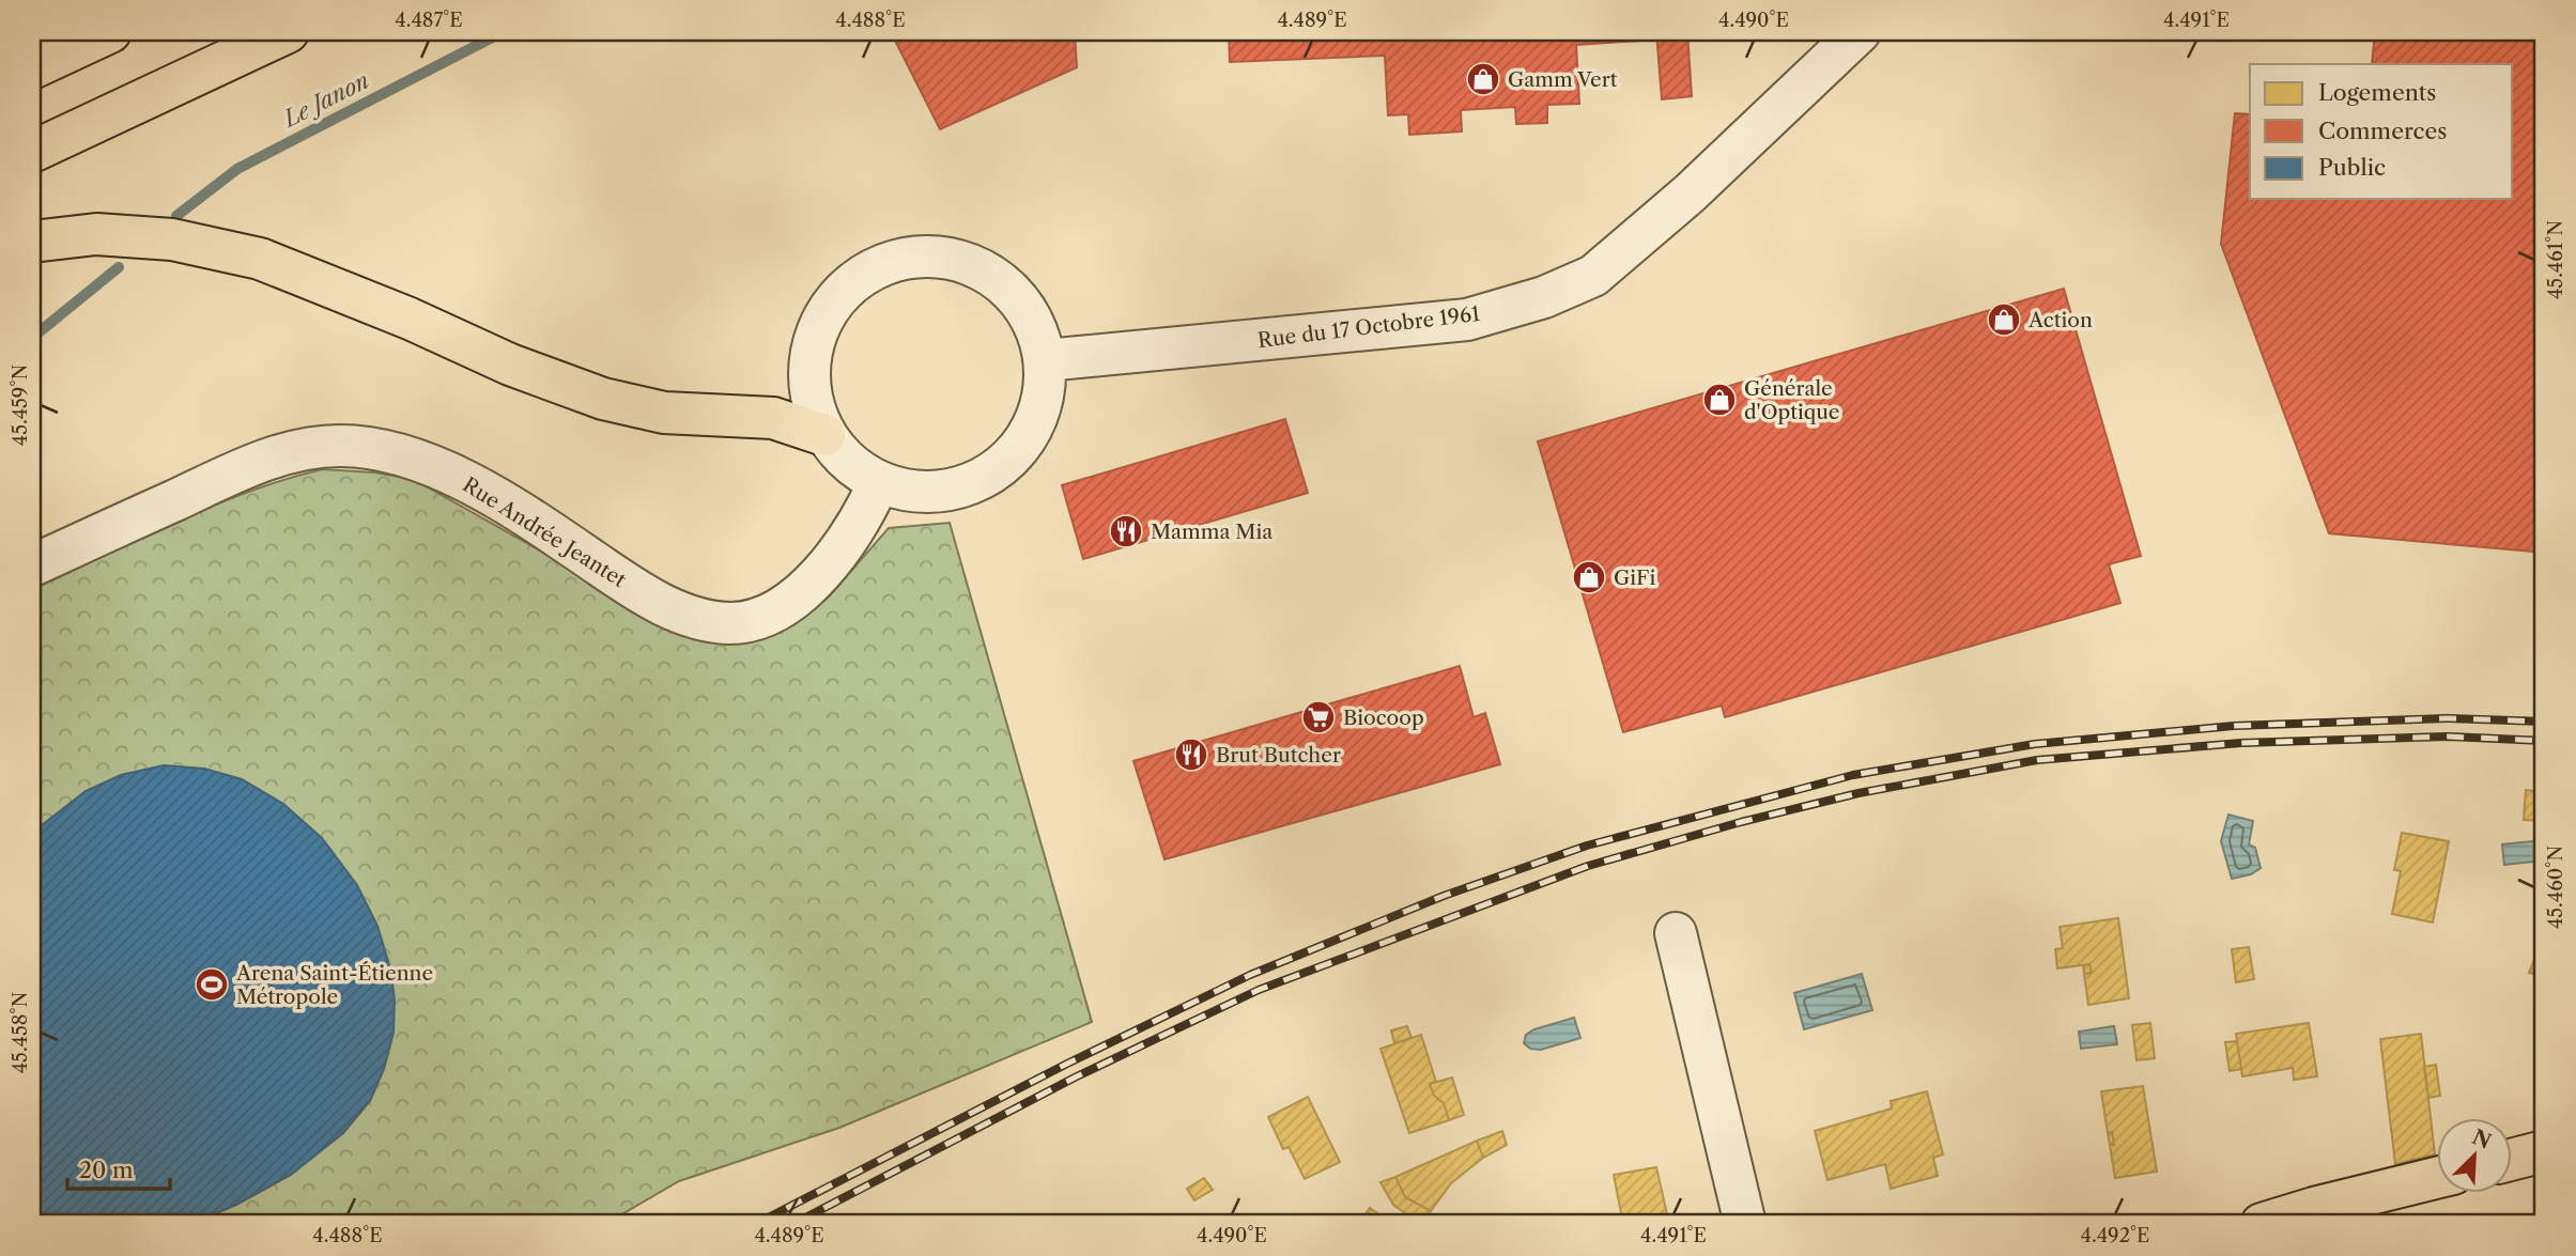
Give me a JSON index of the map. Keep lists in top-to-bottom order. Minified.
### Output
{"streets":{"street":["Rue du 17 Octobre 1961","Rue Andrée Jeantet"]},"crossings":[["Rue du 17 Octobre 1961","Rue Andrée Jeantet"]],"water":["Le Janon"],"places":{"shop":["Gamm Vert","Action","Générale d'Optique","GiFi"],"restaurant":["Mamma Mia","Brut Butcher"],"supermarket":["Biocoop"],"sports":["Arena Saint-Étienne Métropole"]},"legend":["Logements","Commerces","Public"],"scale_bar":"20 m","north":"top right","coordinates":["4.487°E","4.488°E","4.489°E","4.490°E","4.491°E","45.461°N","45.459°N","45.460°N","45.458°N","4.492°E"]}
